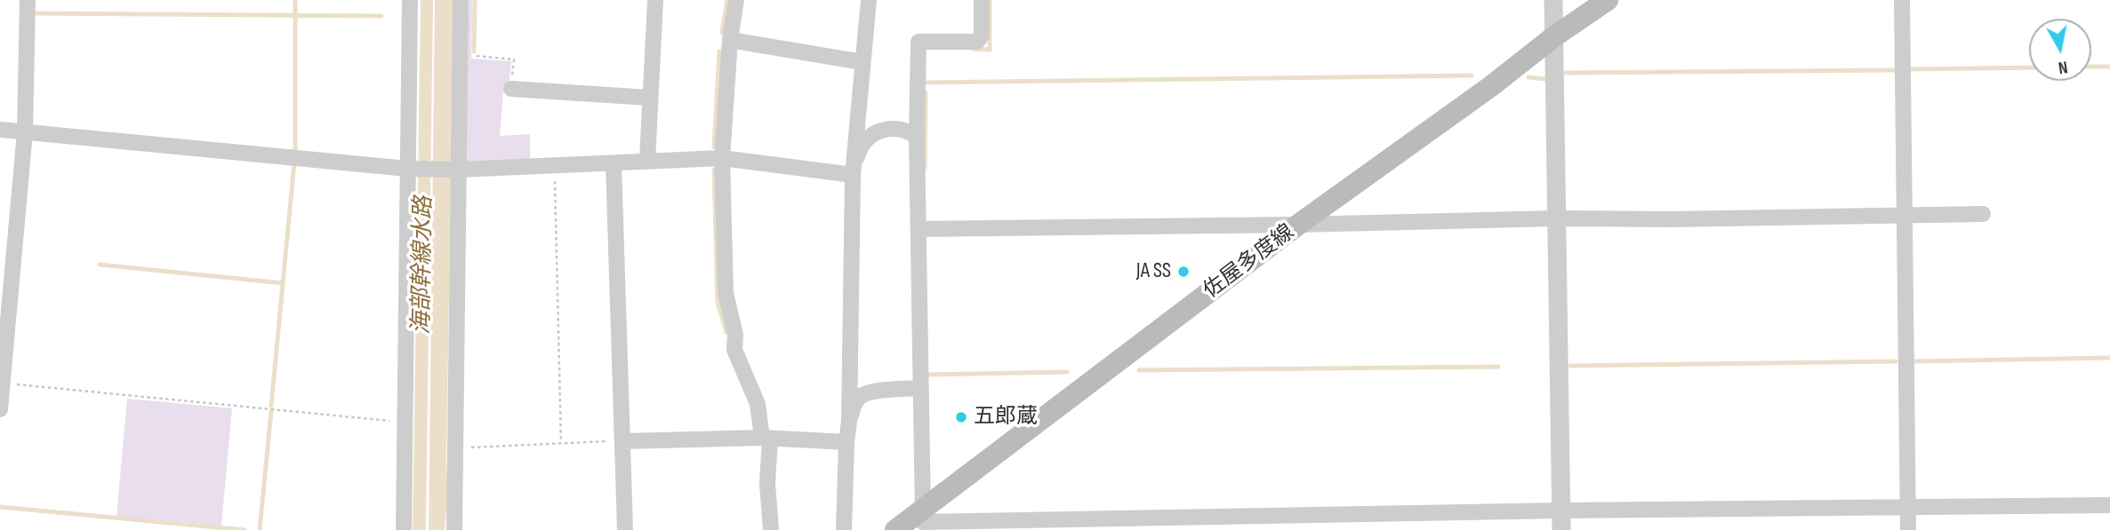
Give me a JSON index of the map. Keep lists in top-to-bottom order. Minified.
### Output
{"streets":{"main road":["佐屋多度線"]},"water":["海部幹線水路"],"places":["JA SS","五郎蔵"],"north":"bottom"}
